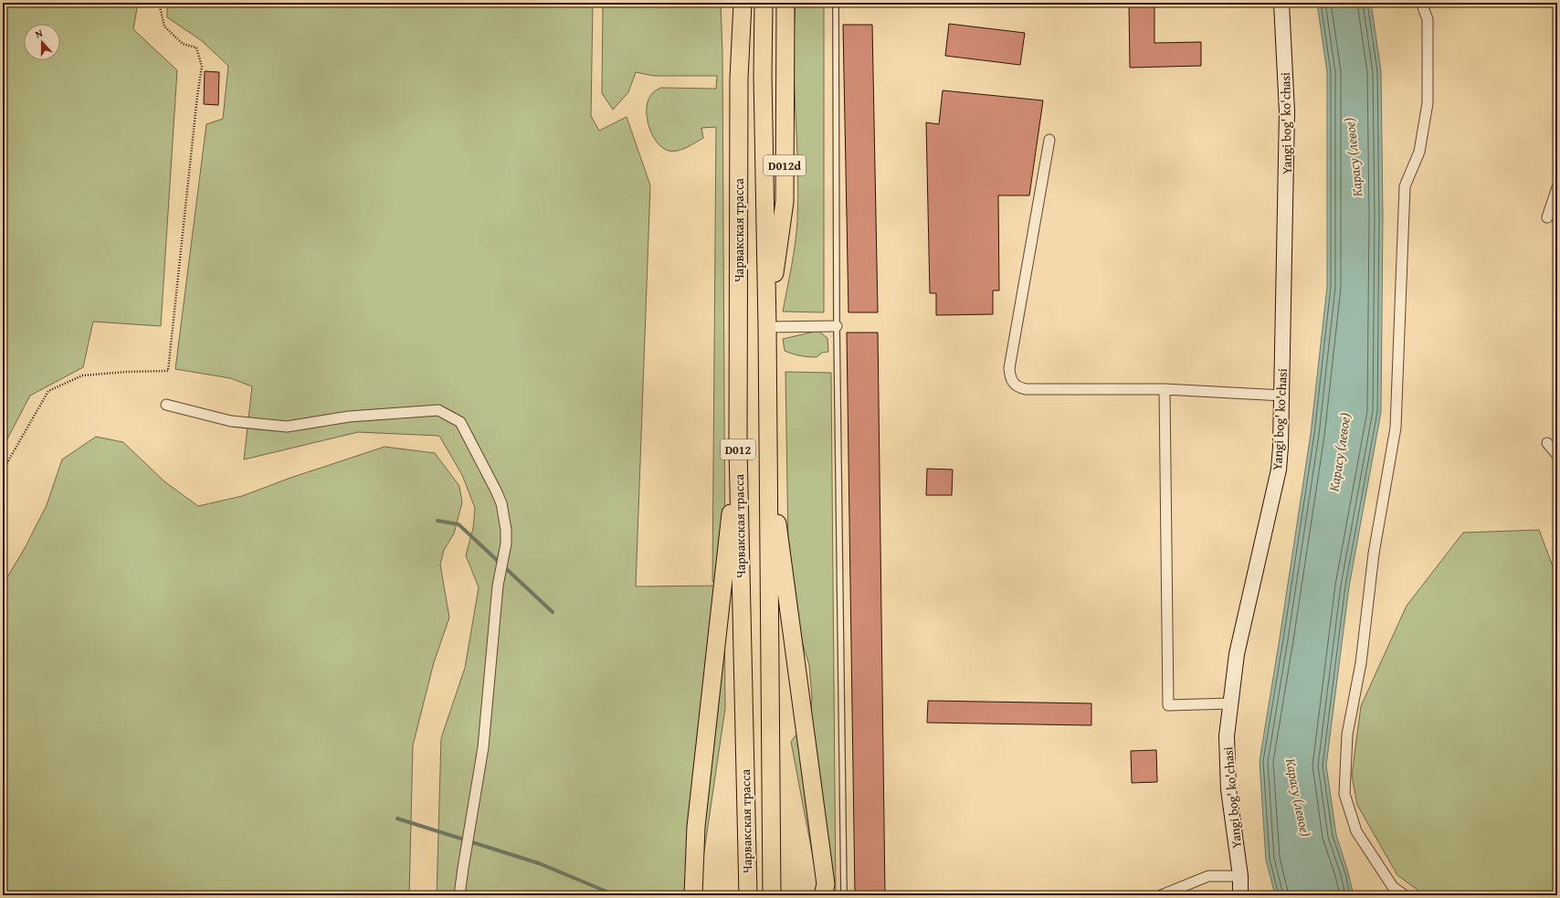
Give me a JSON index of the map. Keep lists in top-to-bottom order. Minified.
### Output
{"streets":{"highway":["D012d","Чарвакская трасса","D012"],"main road":["Yangi bog' ko'chasi"]},"crossings":[["D012d","Чарвакская трасса"]],"water":["Карасу (левое)"],"north":"top"}
